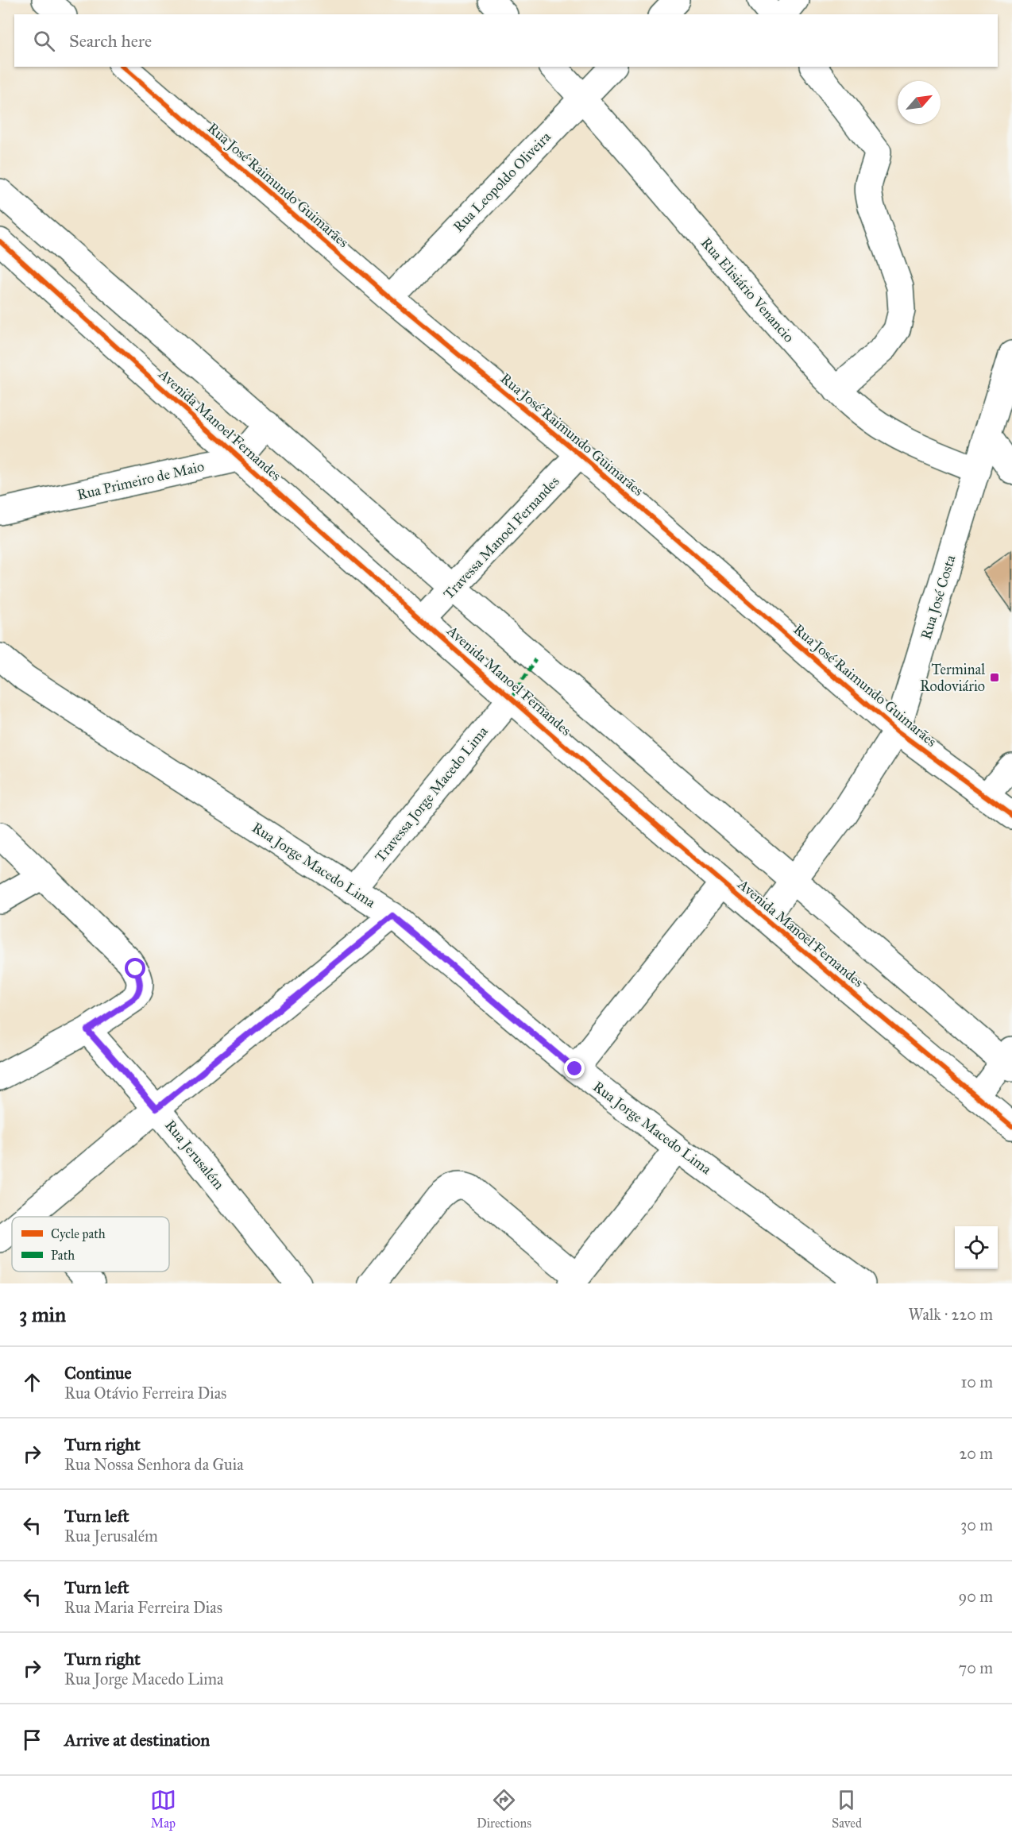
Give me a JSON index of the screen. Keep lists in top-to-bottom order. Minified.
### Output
{"streets":{"street":["Rua Leopoldo Oliveira","Rua José Raimundo Guimarães","Rua Elisiário Venancio","Avenida Manoel Fernandes","Rua Primeiro de Maio","Travessa Manoel Fernandes","Rua José Costa","Travessa Jorge Macedo Lima","Rua Jorge Macedo Lima","Rua Jerusalém"]},"crossings":[["Rua Leopoldo Oliveira","Rua José Raimundo Guimarães"],["Rua Leopoldo Oliveira","Rua Elisiário Venancio"],["Rua José Raimundo Guimarães","Travessa Manoel Fernandes"],["Rua José Raimundo Guimarães","Rua José Costa"],["Rua Elisiário Venancio","Rua José Costa"],["Avenida Manoel Fernandes","Rua Primeiro de Maio"],["Avenida Manoel Fernandes","Travessa Manoel Fernandes"],["Avenida Manoel Fernandes","Rua José Costa"],["Avenida Manoel Fernandes","Travessa Jorge Macedo Lima"],["Travessa Jorge Macedo Lima","Rua Jorge Macedo Lima"]],"places":{"transit":["Terminal Rodoviário"]},"legend":["Cycle path","Path"],"north":"top right","page":{"search":"Search here","heading":["3 min","Walk · 220 m"],"list":[["Continue","Rua Otávio Ferreira Dias","10 m"],["Turn right","Rua Nossa Senhora da Guia","20 m"],["Turn left","Rua Jerusalém","30 m"],["Turn left","Rua Maria Ferreira Dias","90 m"],["Turn right","Rua Jorge Macedo Lima","70 m"],"Arrive at destination"],"nav":["Map","Directions","Saved"]}}
